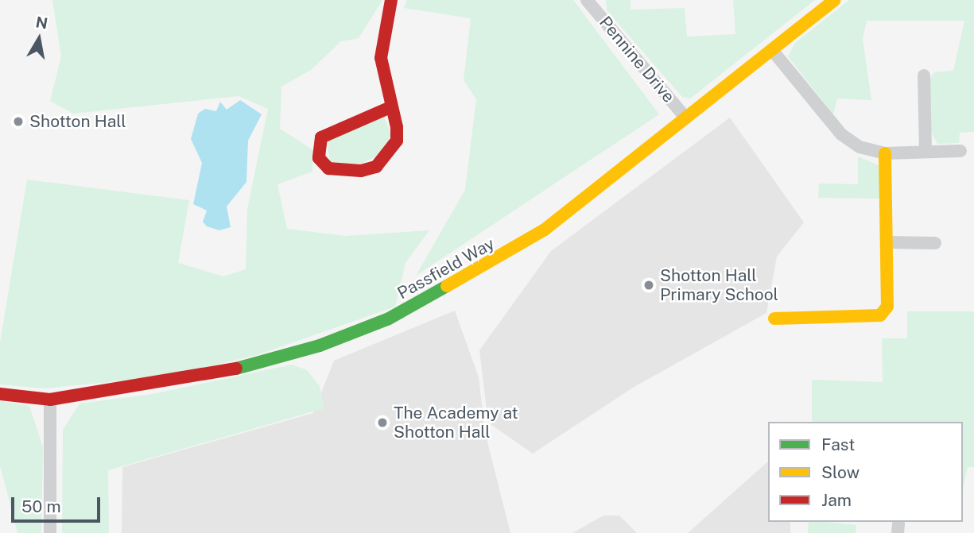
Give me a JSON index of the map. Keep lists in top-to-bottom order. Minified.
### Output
{"streets":{"street":["Pennine Drive","Passfield Way"]},"crossings":[["Pennine Drive","Passfield Way"]],"places":["Shotton Hall","Shotton Hall Primary School","The Academy at Shotton Hall"],"legend":["Fast","Slow","Jam"],"scale_bar":"50 m","north":"top"}
